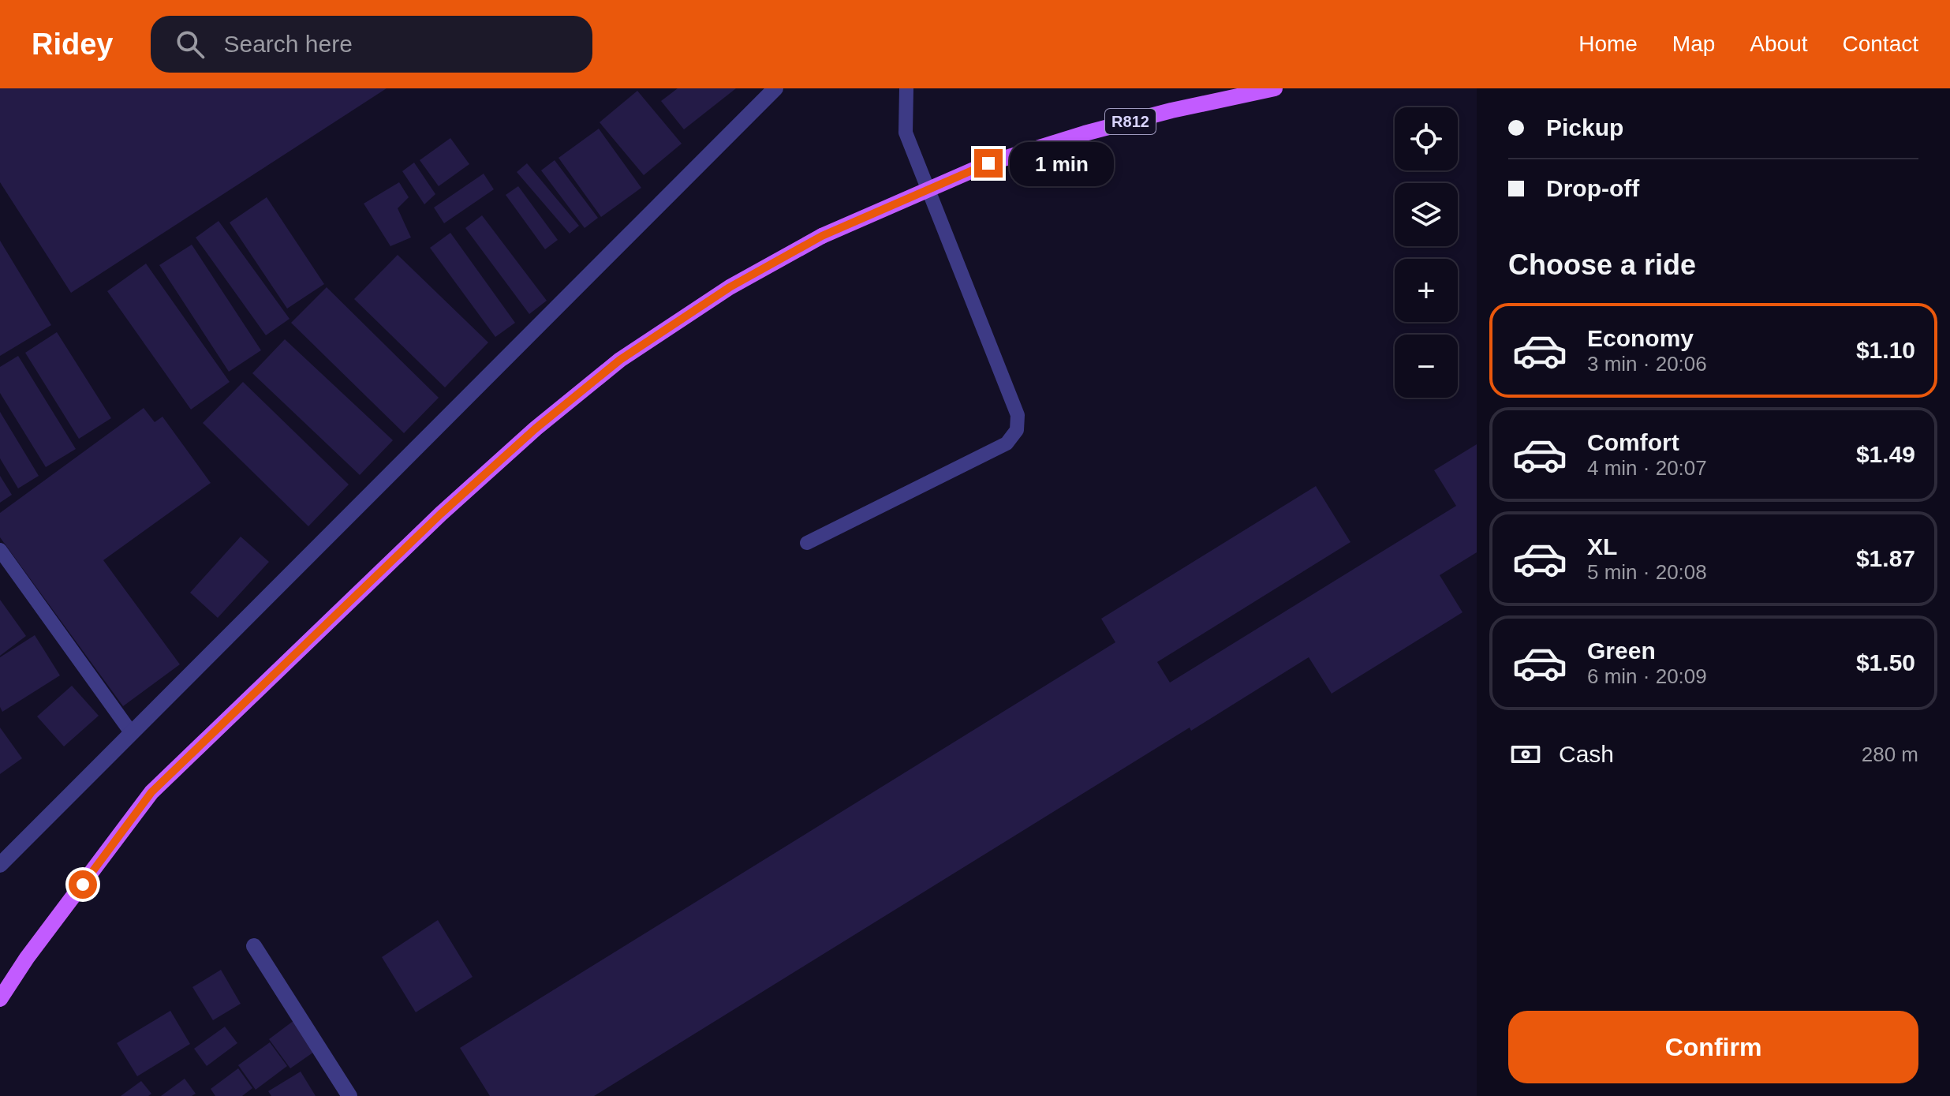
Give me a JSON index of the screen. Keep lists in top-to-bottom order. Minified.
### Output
{"streets":{"main road":["R812"]},"page":{"header":"Ridey","search":"Search here","nav":["Home","Map","About","Contact"],"banner":["Pickup","Drop-off"],"map_buttons":["+","−"],"bubble":"1 min","heading":"Choose a ride","list":[{"name":"Economy","note":"3 min · 20:06","value":"$1.10"},{"name":"Comfort","note":"4 min · 20:07","value":"$1.49"},{"name":"XL","note":"5 min · 20:08","value":"$1.87"},{"name":"Green","note":"6 min · 20:09","value":"$1.50"}],"pay":["Cash","280 m"],"buttons":"Confirm"}}
